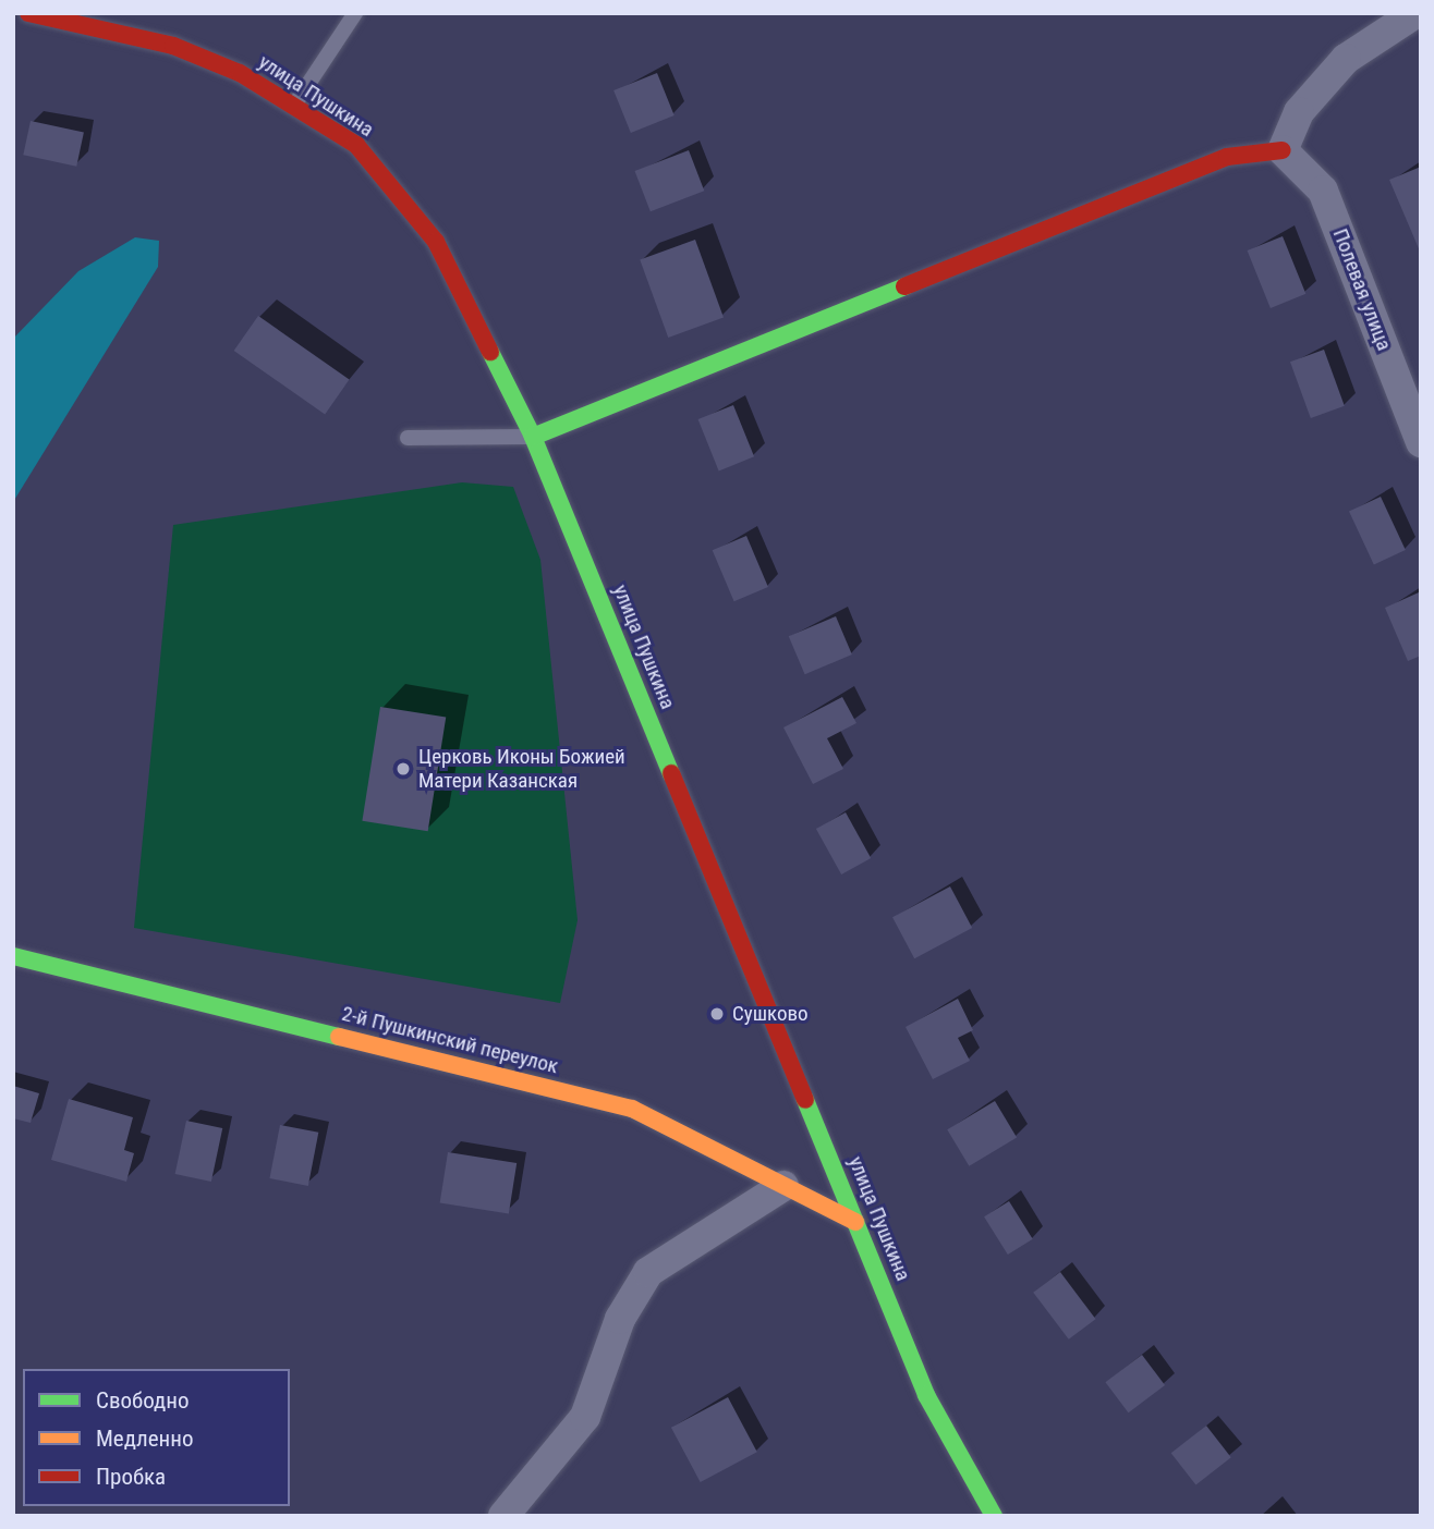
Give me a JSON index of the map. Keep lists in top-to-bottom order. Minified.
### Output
{"streets":{"main road":["улица Пушкина","2-й Пушкинский переулок"],"street":["Полевая улица"]},"crossings":[["улица Пушкина","2-й Пушкинский переулок"]],"places":["Церковь Иконы Божией Матери Казанская","Сушково"],"legend":["Свободно","Медленно","Пробка"]}
